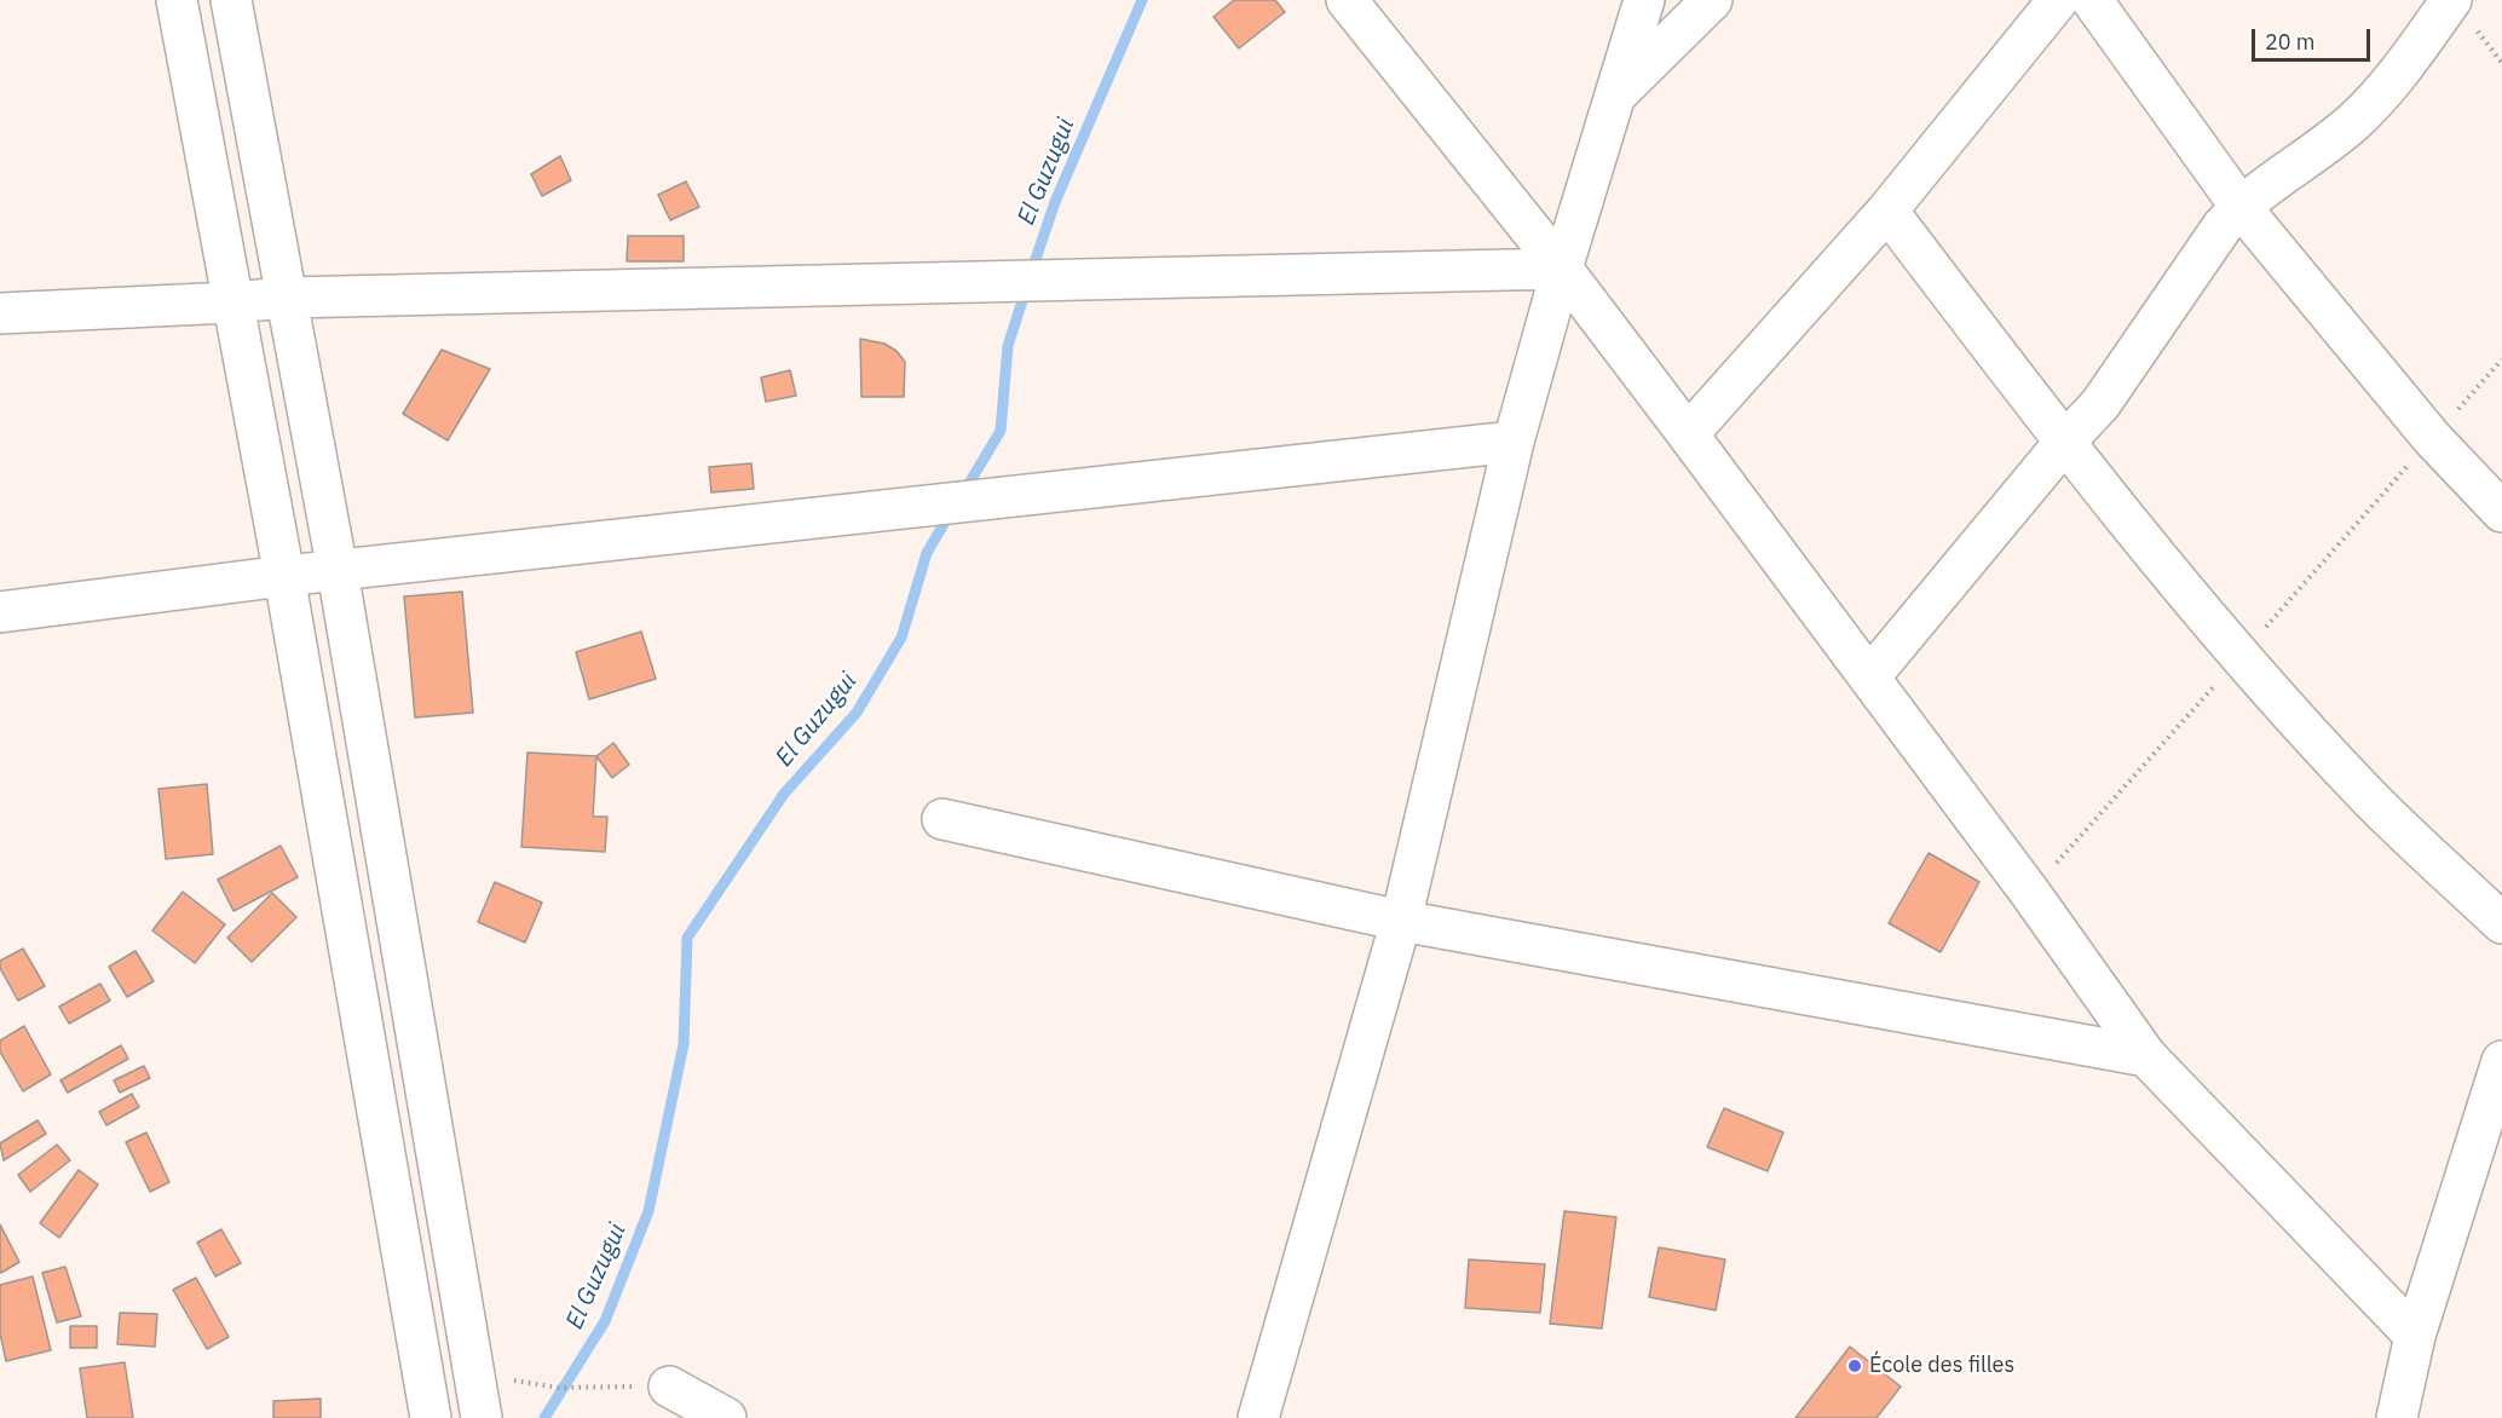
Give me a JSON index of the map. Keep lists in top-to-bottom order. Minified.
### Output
{"water":["El Guzugui"],"places":["École des filles"],"scale_bar":"20 m"}
